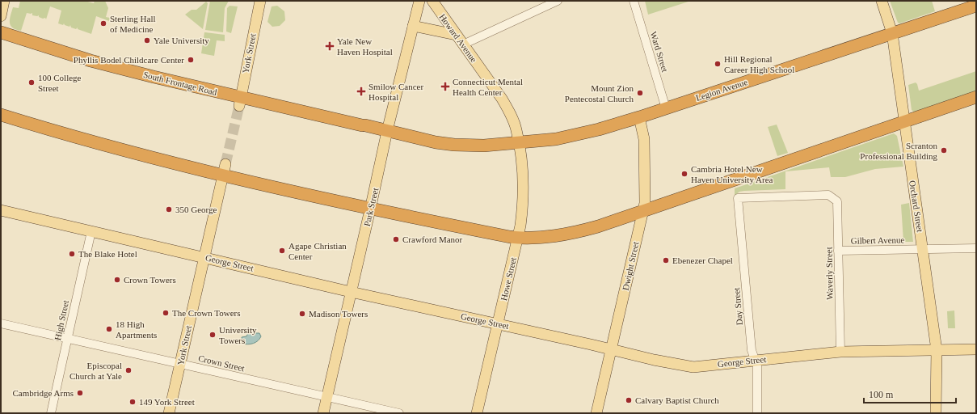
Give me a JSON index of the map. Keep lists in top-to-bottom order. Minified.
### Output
{"streets":{"highway":["South Frontage Road","Legion Avenue"],"main road":["Howard Avenue","York Street","Orchard Street","Park Street","George Street","Dwight Street","Howe Street"],"street":["Ward Street","Gilbert Avenue","Waverly Street","Day Street","High Street","Crown Street"]},"crossings":[["Howard Avenue","South Frontage Road"],["Howard Avenue","Legion Avenue"],["Howard Avenue","Howe Street"],["Ward Street","Legion Avenue"],["York Street","South Frontage Road"],["York Street","George Street"],["York Street","Crown Street"],["South Frontage Road","Legion Avenue"],["South Frontage Road","Park Street"],["South Frontage Road","Howe Street"],["Legion Avenue","Orchard Street"],["Legion Avenue","Dwight Street"],["Legion Avenue","Howe Street"],["Orchard Street","Gilbert Avenue"],["Orchard Street","George Street"],["Park Street","George Street"],["Park Street","Crown Street"],["Gilbert Avenue","Waverly Street"],["George Street","Dwight Street"],["George Street","Waverly Street"],["George Street","Howe Street"],["George Street","Day Street"],["George Street","High Street"],["Waverly Street","Day Street"],["High Street","Crown Street"]],"places":{"other":["Sterling Hall of Medicine","Yale University","Phyllis Bodel Childcare Center","Hill Regional Career High School","100 College Street","Mount Zion Pentecostal Church","Scranton Professional Building","Cambria Hotel New Haven University Area","350 George","Crawford Manor","Agape Christian Center","The Blake Hotel","Ebenezer Chapel","Crown Towers","The Crown Towers","Madison Towers","18 High Apartments","University Towers","Episcopal Church at Yale","Cambridge Arms","Calvary Baptist Church","149 York Street"],"health":["Yale New Haven Hospital","Connecticut Mental Health Center","Smilow Cancer Hospital"]},"scale_bar":"100 m"}
